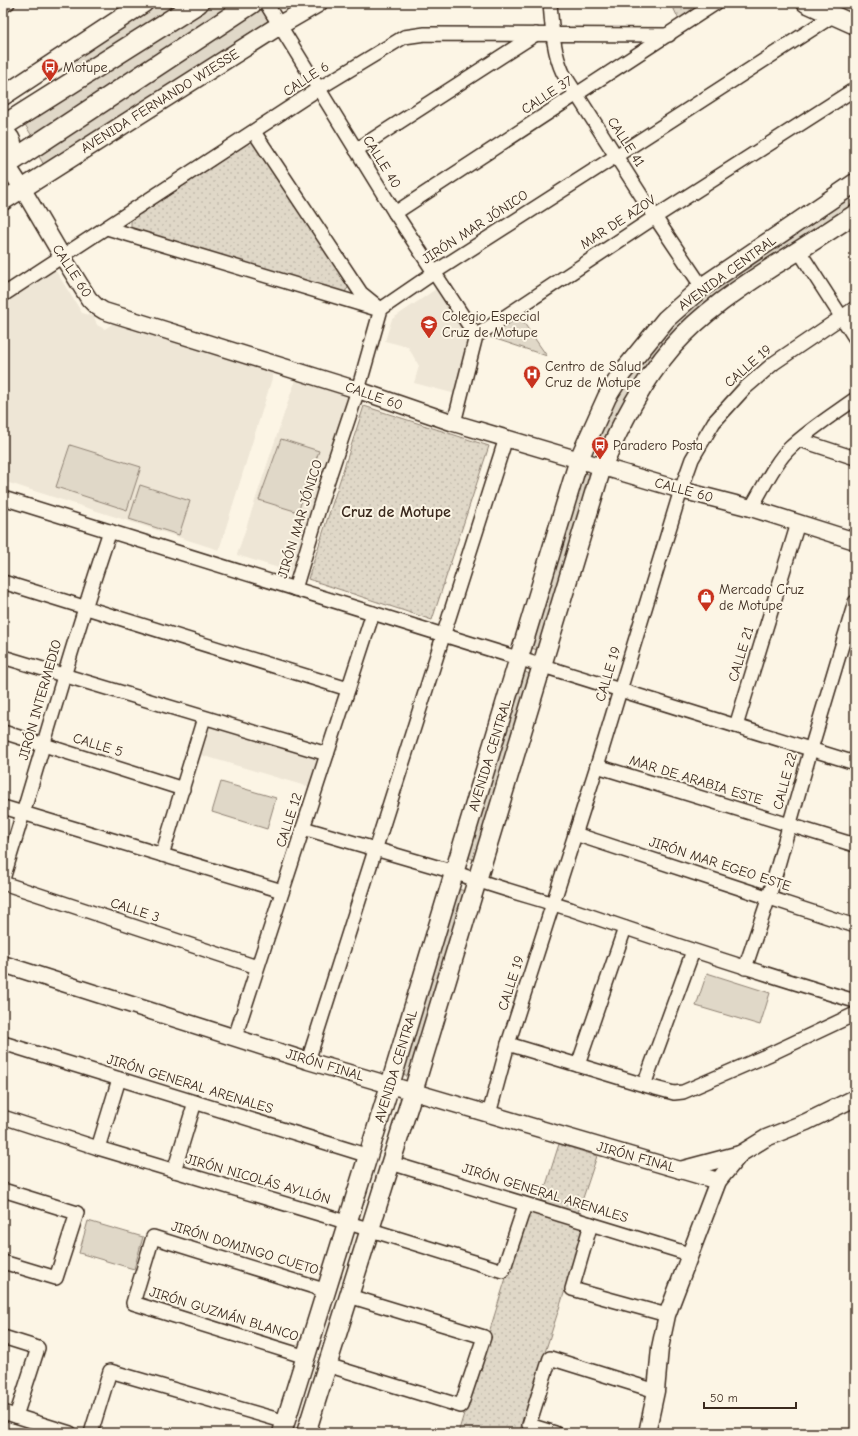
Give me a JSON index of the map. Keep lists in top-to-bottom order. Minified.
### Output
{"streets":{"main road":["AVENIDA FERNANDO WIESSE","AVENIDA CENTRAL"],"street":["CALLE 6","CALLE 37","CALLE 41","CALLE 40","MAR DE AZOV","JIRÓN MAR JÓNICO","CALLE 60","CALLE 19","CALLE 21","JIRÓN INTERMEDIO","CALLE 5","MAR DE ARABIA ESTE","CALLE 22","CALLE 12","JIRÓN MAR EGEO ESTE","CALLE 3","JIRÓN FINAL","JIRÓN GENERAL ARENALES","JIRÓN NICOLÁS AYLLÓN","JIRÓN DOMINGO CUETO","JIRÓN GUZMÁN BLANCO"]},"crossings":[["CALLE 6","CALLE 37"],["CALLE 6","CALLE 41"],["CALLE 6","CALLE 40"],["CALLE 6","CALLE 60"],["CALLE 37","CALLE 41"],["CALLE 37","CALLE 40"],["AVENIDA FERNANDO WIESSE","CALLE 40"],["AVENIDA FERNANDO WIESSE","CALLE 60"],["CALLE 41","MAR DE AZOV"],["CALLE 41","JIRÓN MAR JÓNICO"],["CALLE 41","AVENIDA CENTRAL"],["CALLE 40","MAR DE AZOV"],["CALLE 40","JIRÓN MAR JÓNICO"],["JIRÓN MAR JÓNICO","CALLE 60"],["CALLE 60","AVENIDA CENTRAL"],["CALLE 60","CALLE 19"],["CALLE 60","CALLE 21"],["AVENIDA CENTRAL","JIRÓN FINAL"],["AVENIDA CENTRAL","JIRÓN GENERAL ARENALES"],["AVENIDA CENTRAL","JIRÓN NICOLÁS AYLLÓN"],["AVENIDA CENTRAL","JIRÓN DOMINGO CUETO"],["AVENIDA CENTRAL","JIRÓN GUZMÁN BLANCO"],["CALLE 19","MAR DE ARABIA ESTE"],["CALLE 19","JIRÓN MAR EGEO ESTE"],["CALLE 19","JIRÓN FINAL"],["JIRÓN INTERMEDIO","CALLE 5"],["MAR DE ARABIA ESTE","CALLE 22"],["CALLE 22","JIRÓN MAR EGEO ESTE"],["CALLE 12","CALLE 3"],["CALLE 12","JIRÓN FINAL"],["JIRÓN GENERAL ARENALES","JIRÓN NICOLÁS AYLLÓN"],["JIRÓN DOMINGO CUETO","JIRÓN GUZMÁN BLANCO"]],"districts":["Cruz de Motupe"],"places":{"bus stop":["Motupe","Paradero Posta"],"school or university":["Colegio Especial Cruz de Motupe"],"hospital":["Centro de Salud Cruz de Motupe"],"shop":["Mercado Cruz de Motupe"]},"scale_bar":"50 m"}
